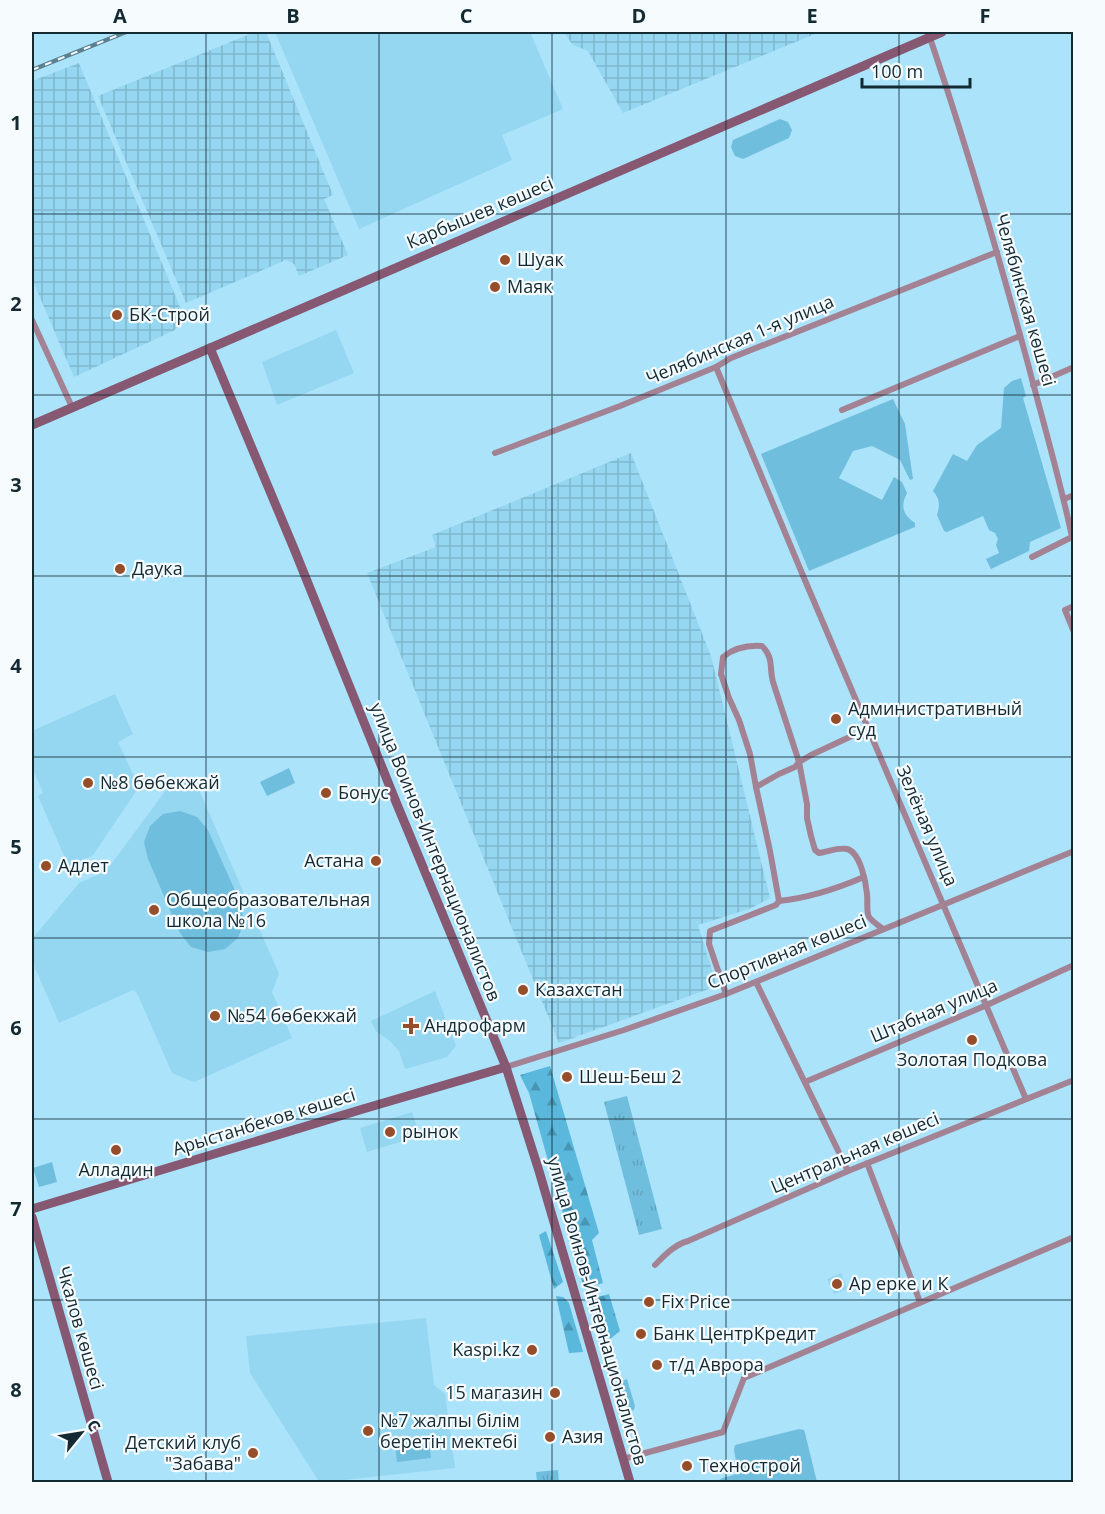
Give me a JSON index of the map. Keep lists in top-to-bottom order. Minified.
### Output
{"streets":{"street":["Карбышев көшесі","Челябинская көшесі","Челябинская 1-я улица","Зелёная улица","улица Воинов-Интернационалистов","Спортивная көшесі","Штабная улица","Арыстанбеков көшесі","Центральная көшесі","Чкалов көшесі"]},"crossings":[["Карбышев көшесі","Челябинская көшесі"],["Карбышев көшесі","улица Воинов-Интернационалистов"],["Челябинская көшесі","Челябинская 1-я улица"],["Челябинская 1-я улица","Зелёная улица"],["Зелёная улица","Спортивная көшесі"],["Зелёная улица","Штабная улица"],["Зелёная улица","Центральная көшесі"],["улица Воинов-Интернационалистов","Спортивная көшесі"],["улица Воинов-Интернационалистов","Арыстанбеков көшесі"],["Спортивная көшесі","Арыстанбеков көшесі"]],"places":{"other":["Шуак","Маяк","БК-Строй","Даука","Административный суд","№8 бөбекжай","Бонус","Астана","Адлет","Общеобразовательная школа №16","Казахстан","№54 бөбекжай","Золотая Подкова","Шеш-Беш 2","рынок","Алладин","Ар ерке и К","Fix Price","Банк ЦентрКредит","Kaspi.kz","т/д Аврора","15 магазин","№7 жалпы білім беретін мектебі","Азия","Детский клуб \"Забава\"","Технострой"],"health":["Андрофарм"]},"scale_bar":"100 m","north":"top right","grid":{"columns":["A","B","C","D","E","F"],"rows":["1","2","3","4","5","6","7","8"]}}
